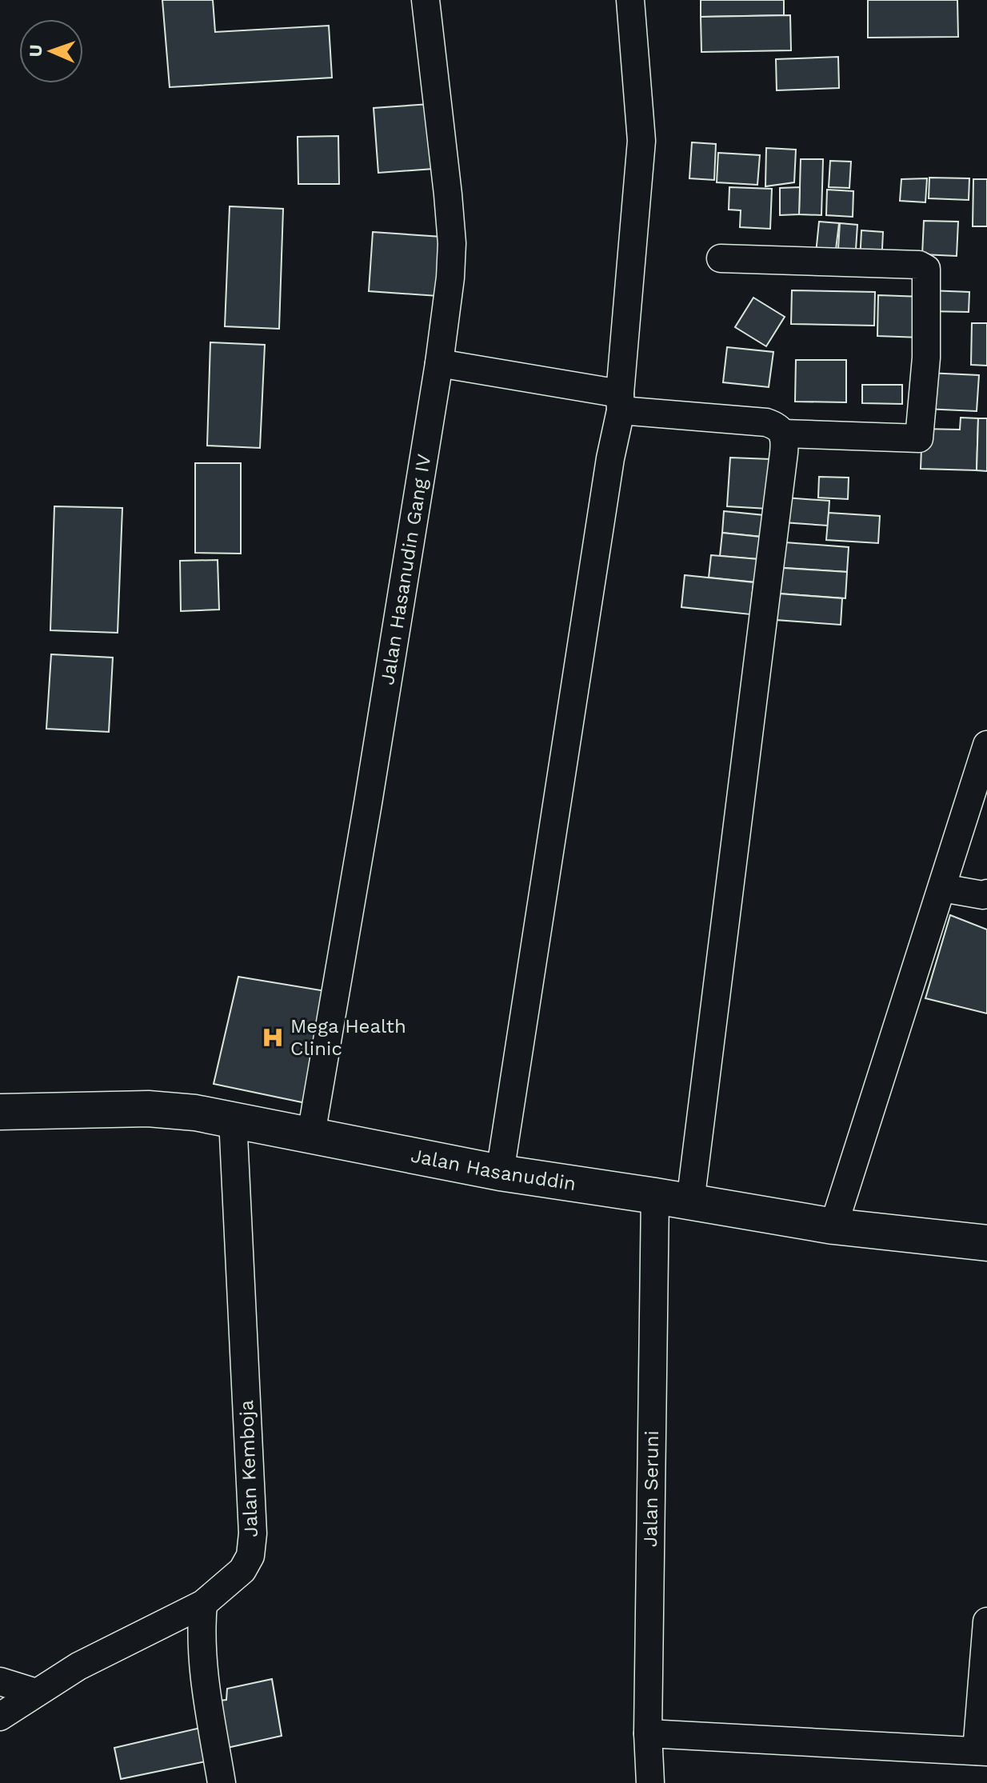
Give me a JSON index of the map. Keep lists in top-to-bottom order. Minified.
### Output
{"streets":{"main road":["Jalan Hasanuddin"],"street":["Jalan Hasanudin Gang IV","Jalan Kemboja","Jalan Seruni"]},"crossings":[["Jalan Hasanudin Gang IV","Jalan Hasanuddin"],["Jalan Hasanuddin","Jalan Kemboja"],["Jalan Hasanuddin","Jalan Seruni"]],"places":{"hospital":["Mega Health Clinic"]},"north":"left"}
